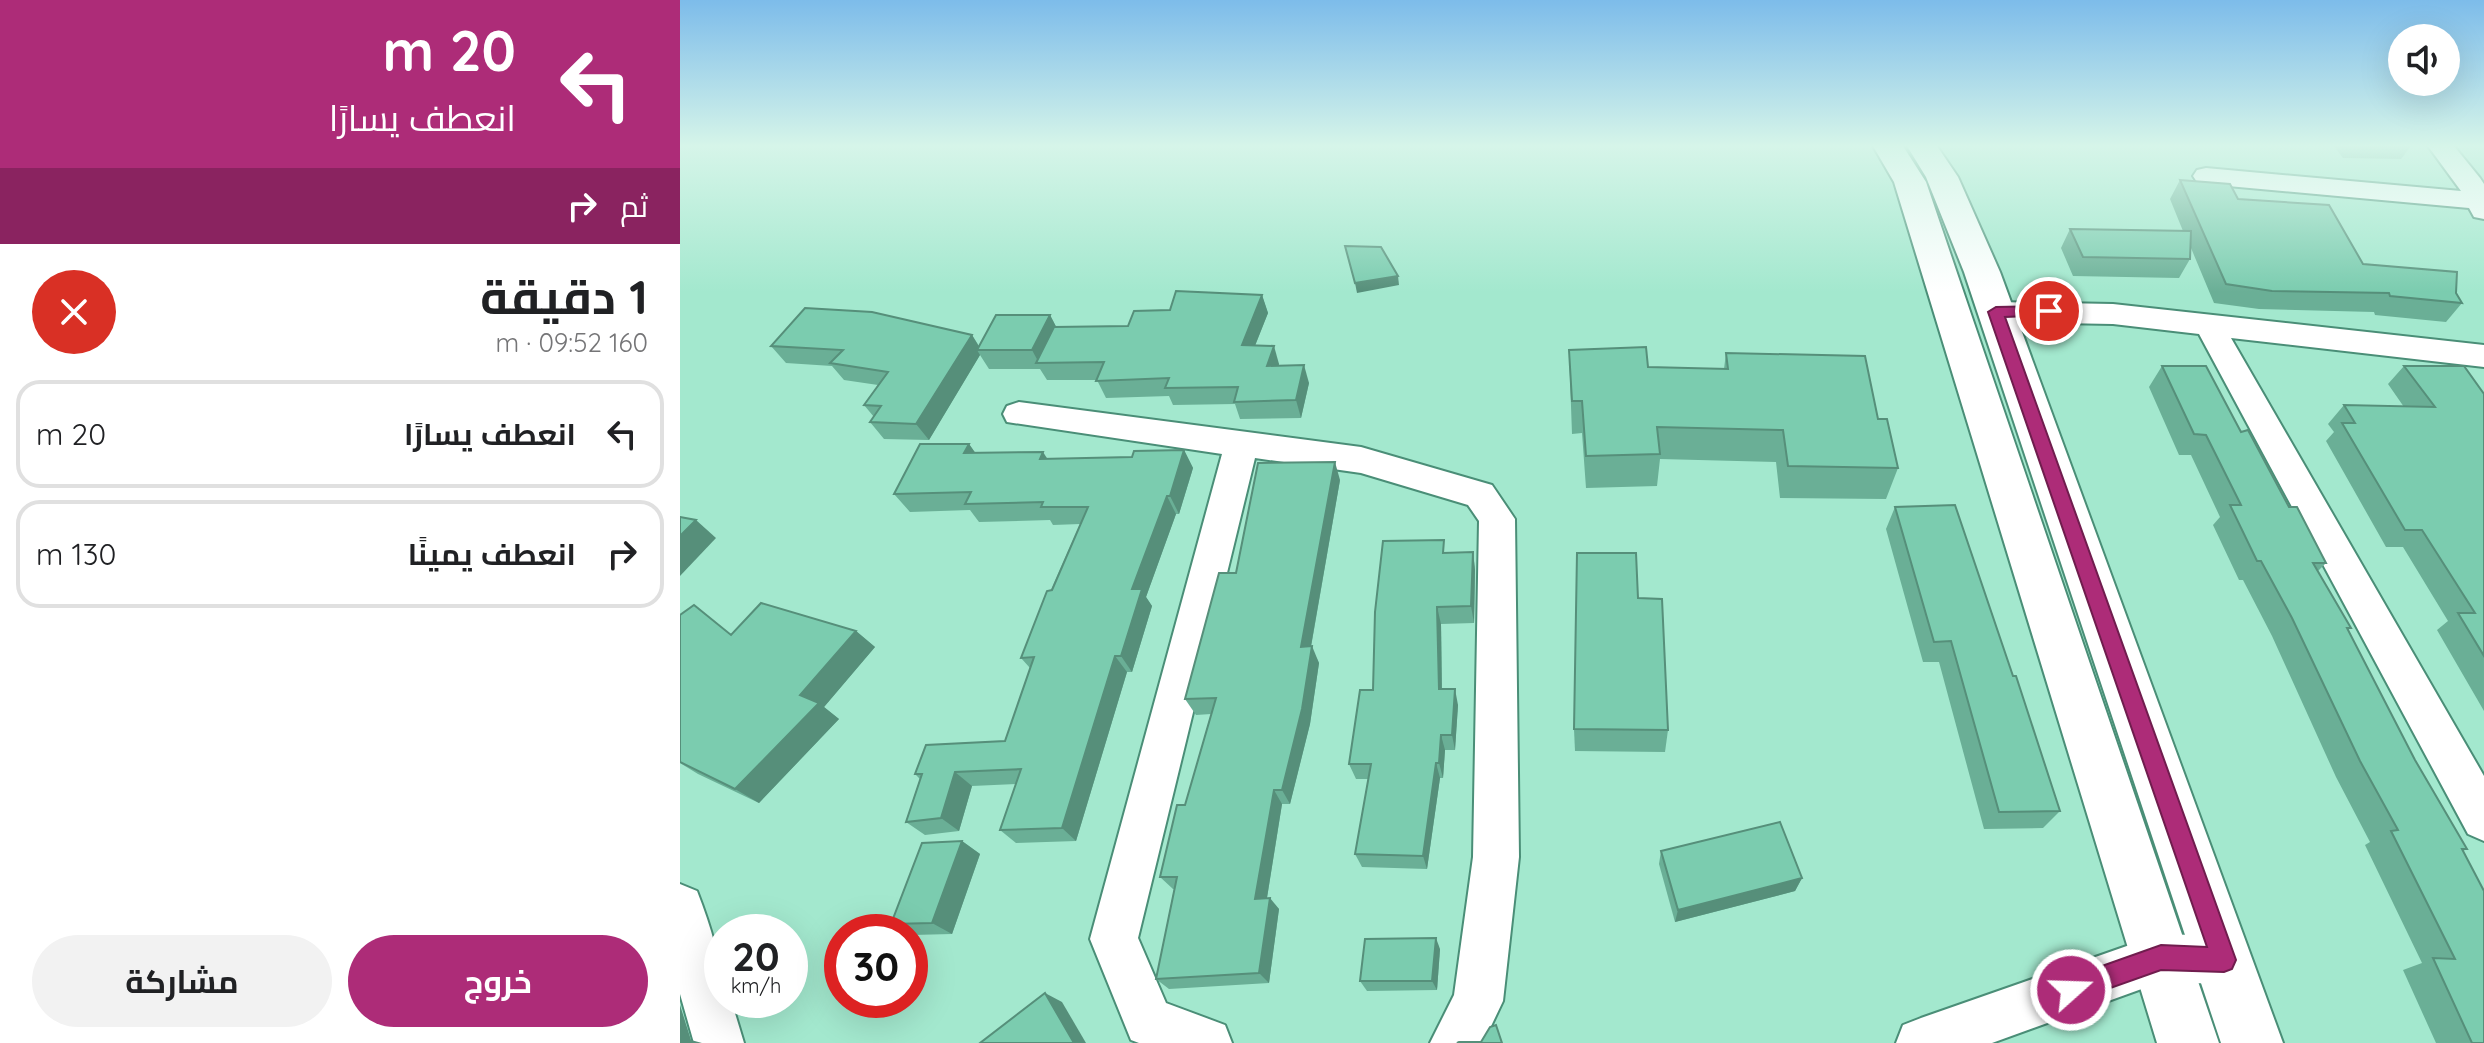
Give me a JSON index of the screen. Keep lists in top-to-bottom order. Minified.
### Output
{"page":{"turn":["20 m","انعطف يسارًا"],"then":"ثم","heading":["1 دقيقة","160 m · 09:52"],"list":[{"name":"انعطف يسارًا","value":"20 m"},{"name":"انعطف يمينًا","value":"130 m"}],"speed":"20 km/h","limit":"30","buttons":["خروج","مشاركة"]}}
